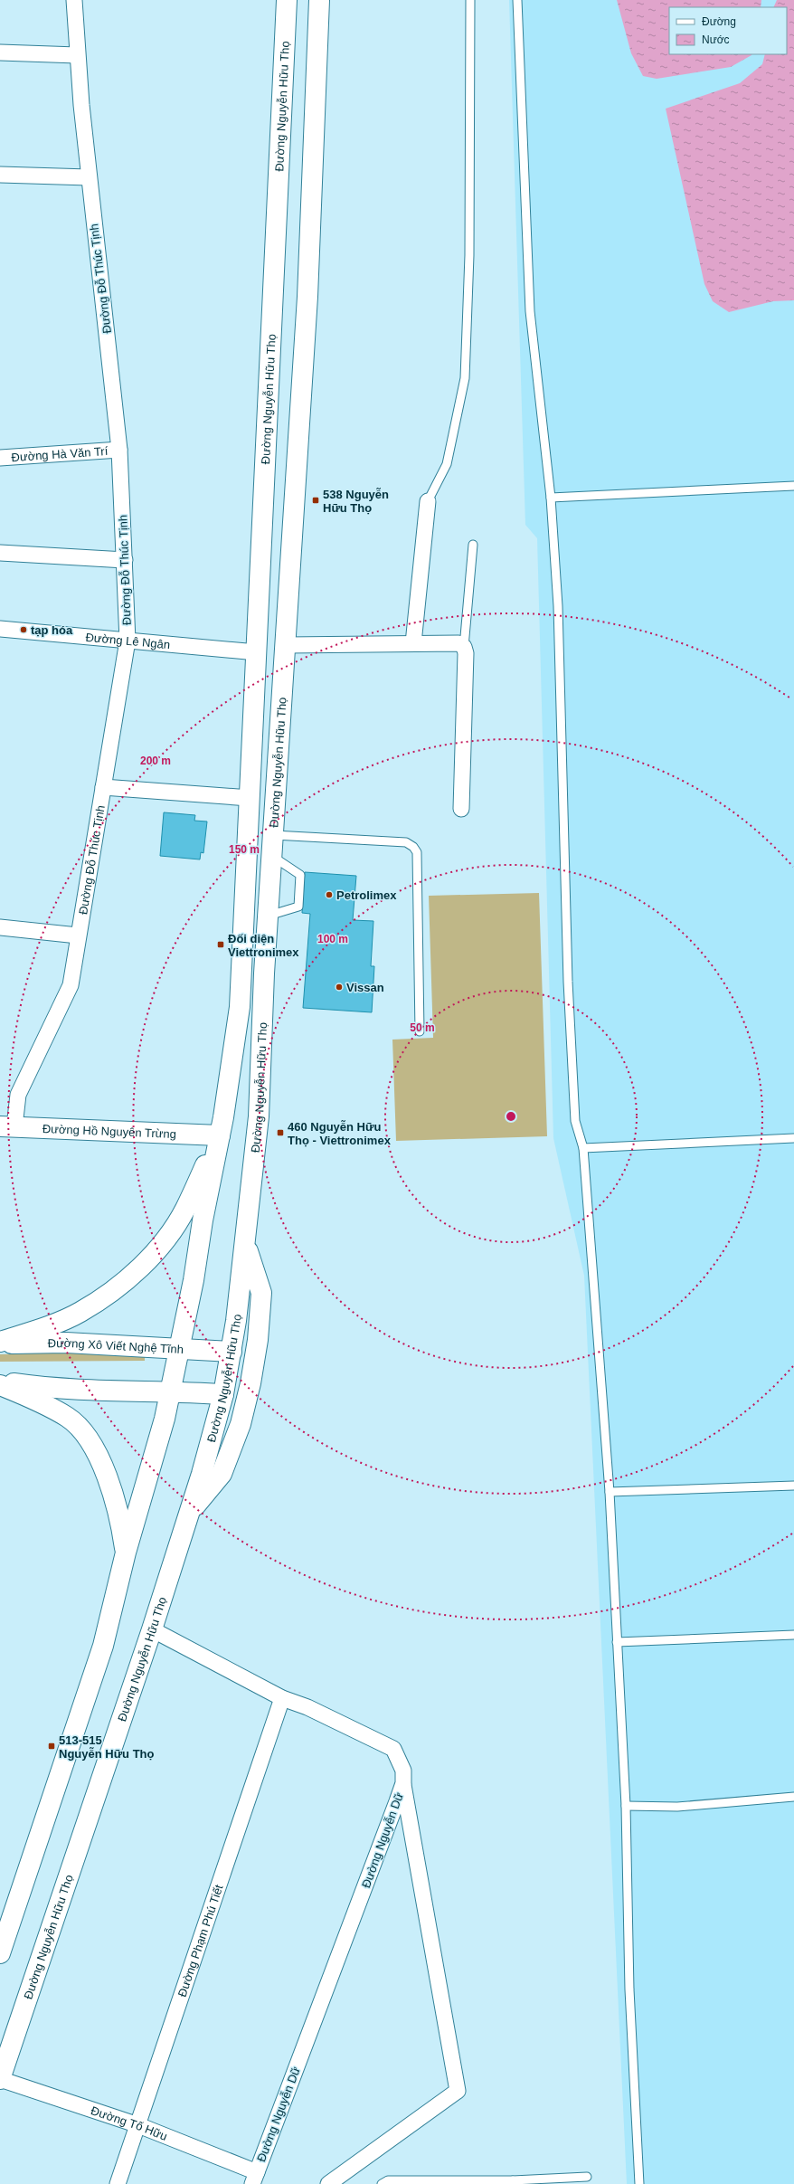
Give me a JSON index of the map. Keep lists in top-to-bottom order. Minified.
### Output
{"streets":{"main road":["Đường Nguyễn Hữu Thọ","Đường Hồ Nguyên Trừng","Đường Xô Viết Nghệ Tĩnh"],"street":["Đường Đỗ Thúc Tịnh","Đường Hà Văn Trí","Đường Lê Ngân","Đường Nguyễn Dữ","Đường Phạm Phú Tiết","Đường Tố Hữu"]},"crossings":[["Đường Nguyễn Hữu Thọ","Đường Lê Ngân"],["Đường Nguyễn Hữu Thọ","Đường Hồ Nguyên Trừng"],["Đường Nguyễn Hữu Thọ","Đường Xô Viết Nghệ Tĩnh"],["Đường Nguyễn Hữu Thọ","Đường Nguyễn Dữ"],["Đường Nguyễn Hữu Thọ","Đường Tố Hữu"],["Đường Đỗ Thúc Tịnh","Đường Hà Văn Trí"],["Đường Đỗ Thúc Tịnh","Đường Lê Ngân"],["Đường Đỗ Thúc Tịnh","Đường Hồ Nguyên Trừng"],["Đường Nguyễn Dữ","Đường Phạm Phú Tiết"],["Đường Nguyễn Dữ","Đường Tố Hữu"],["Đường Phạm Phú Tiết","Đường Tố Hữu"]],"places":{"transit":["538 Nguyễn Hữu Thọ","Đối diện Viettronimex","460 Nguyễn Hữu Thọ - Viettronimex","513-515 Nguyễn Hữu Thọ"],"other":["tạp hóa","Petrolimex","Vissan"]},"legend":["Đường","Nước"],"rings":["200 m","150 m","100 m","50 m"]}
